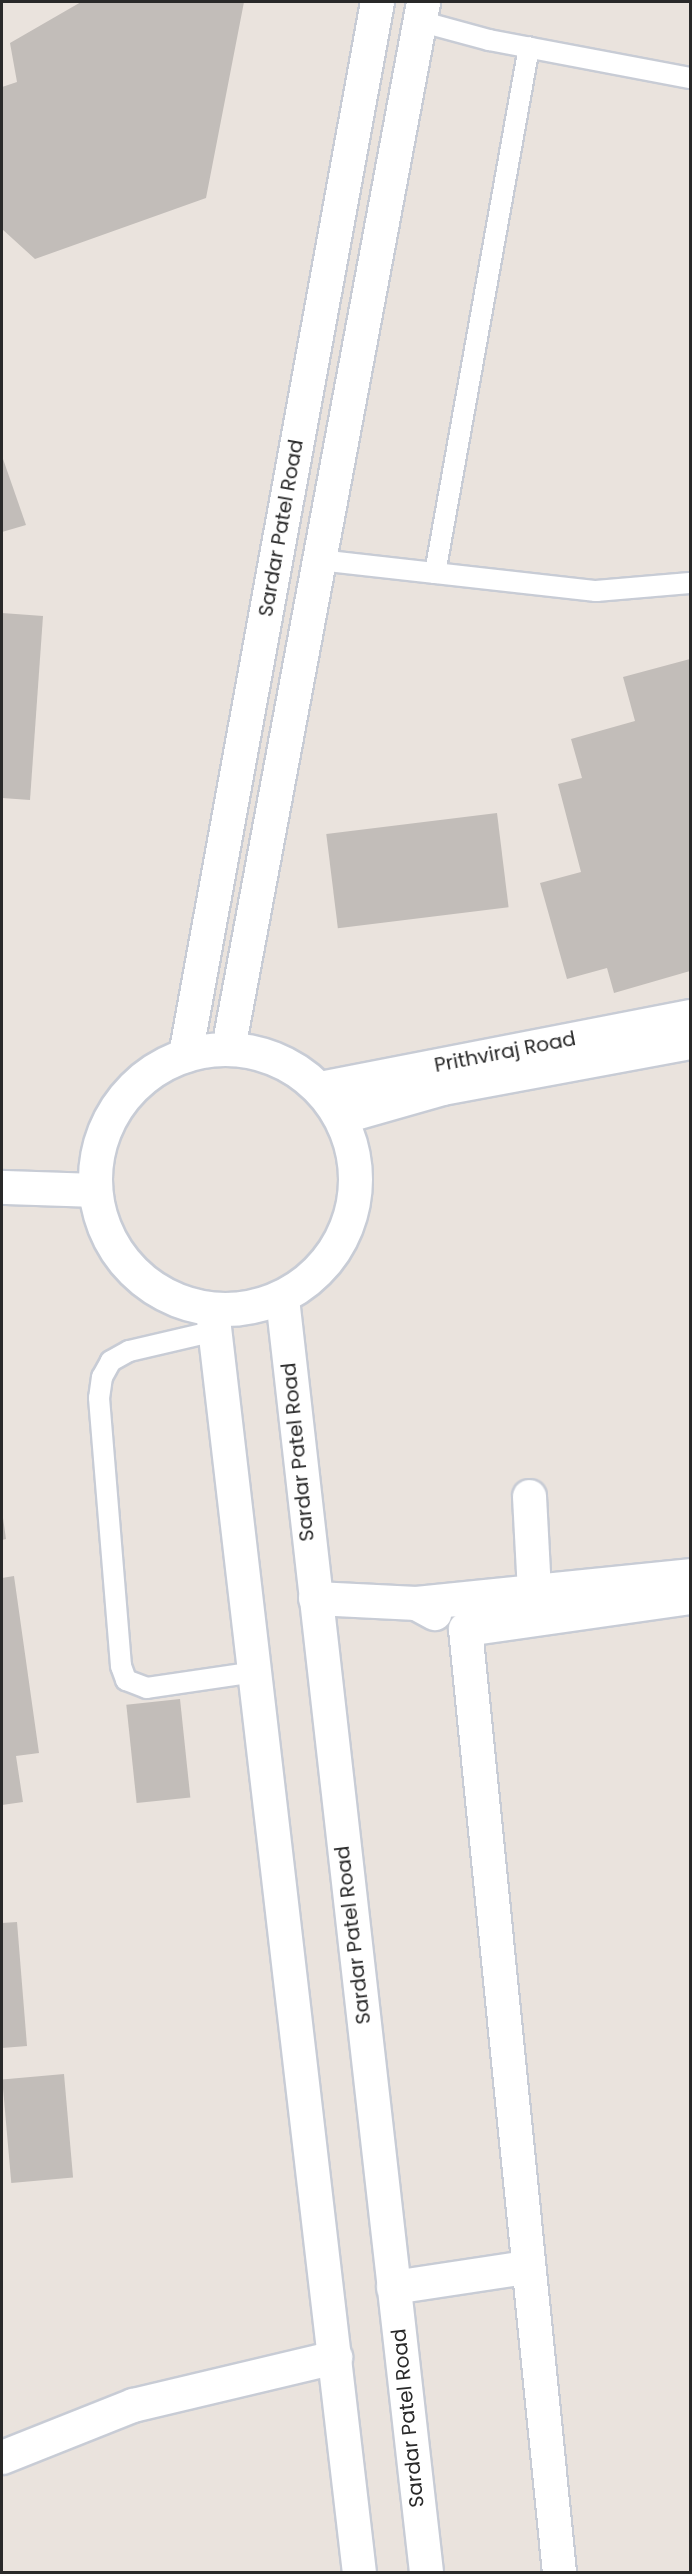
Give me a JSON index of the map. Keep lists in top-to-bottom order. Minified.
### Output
{"streets":{"street":["Sardar Patel Road","Prithviraj Road"]}}
